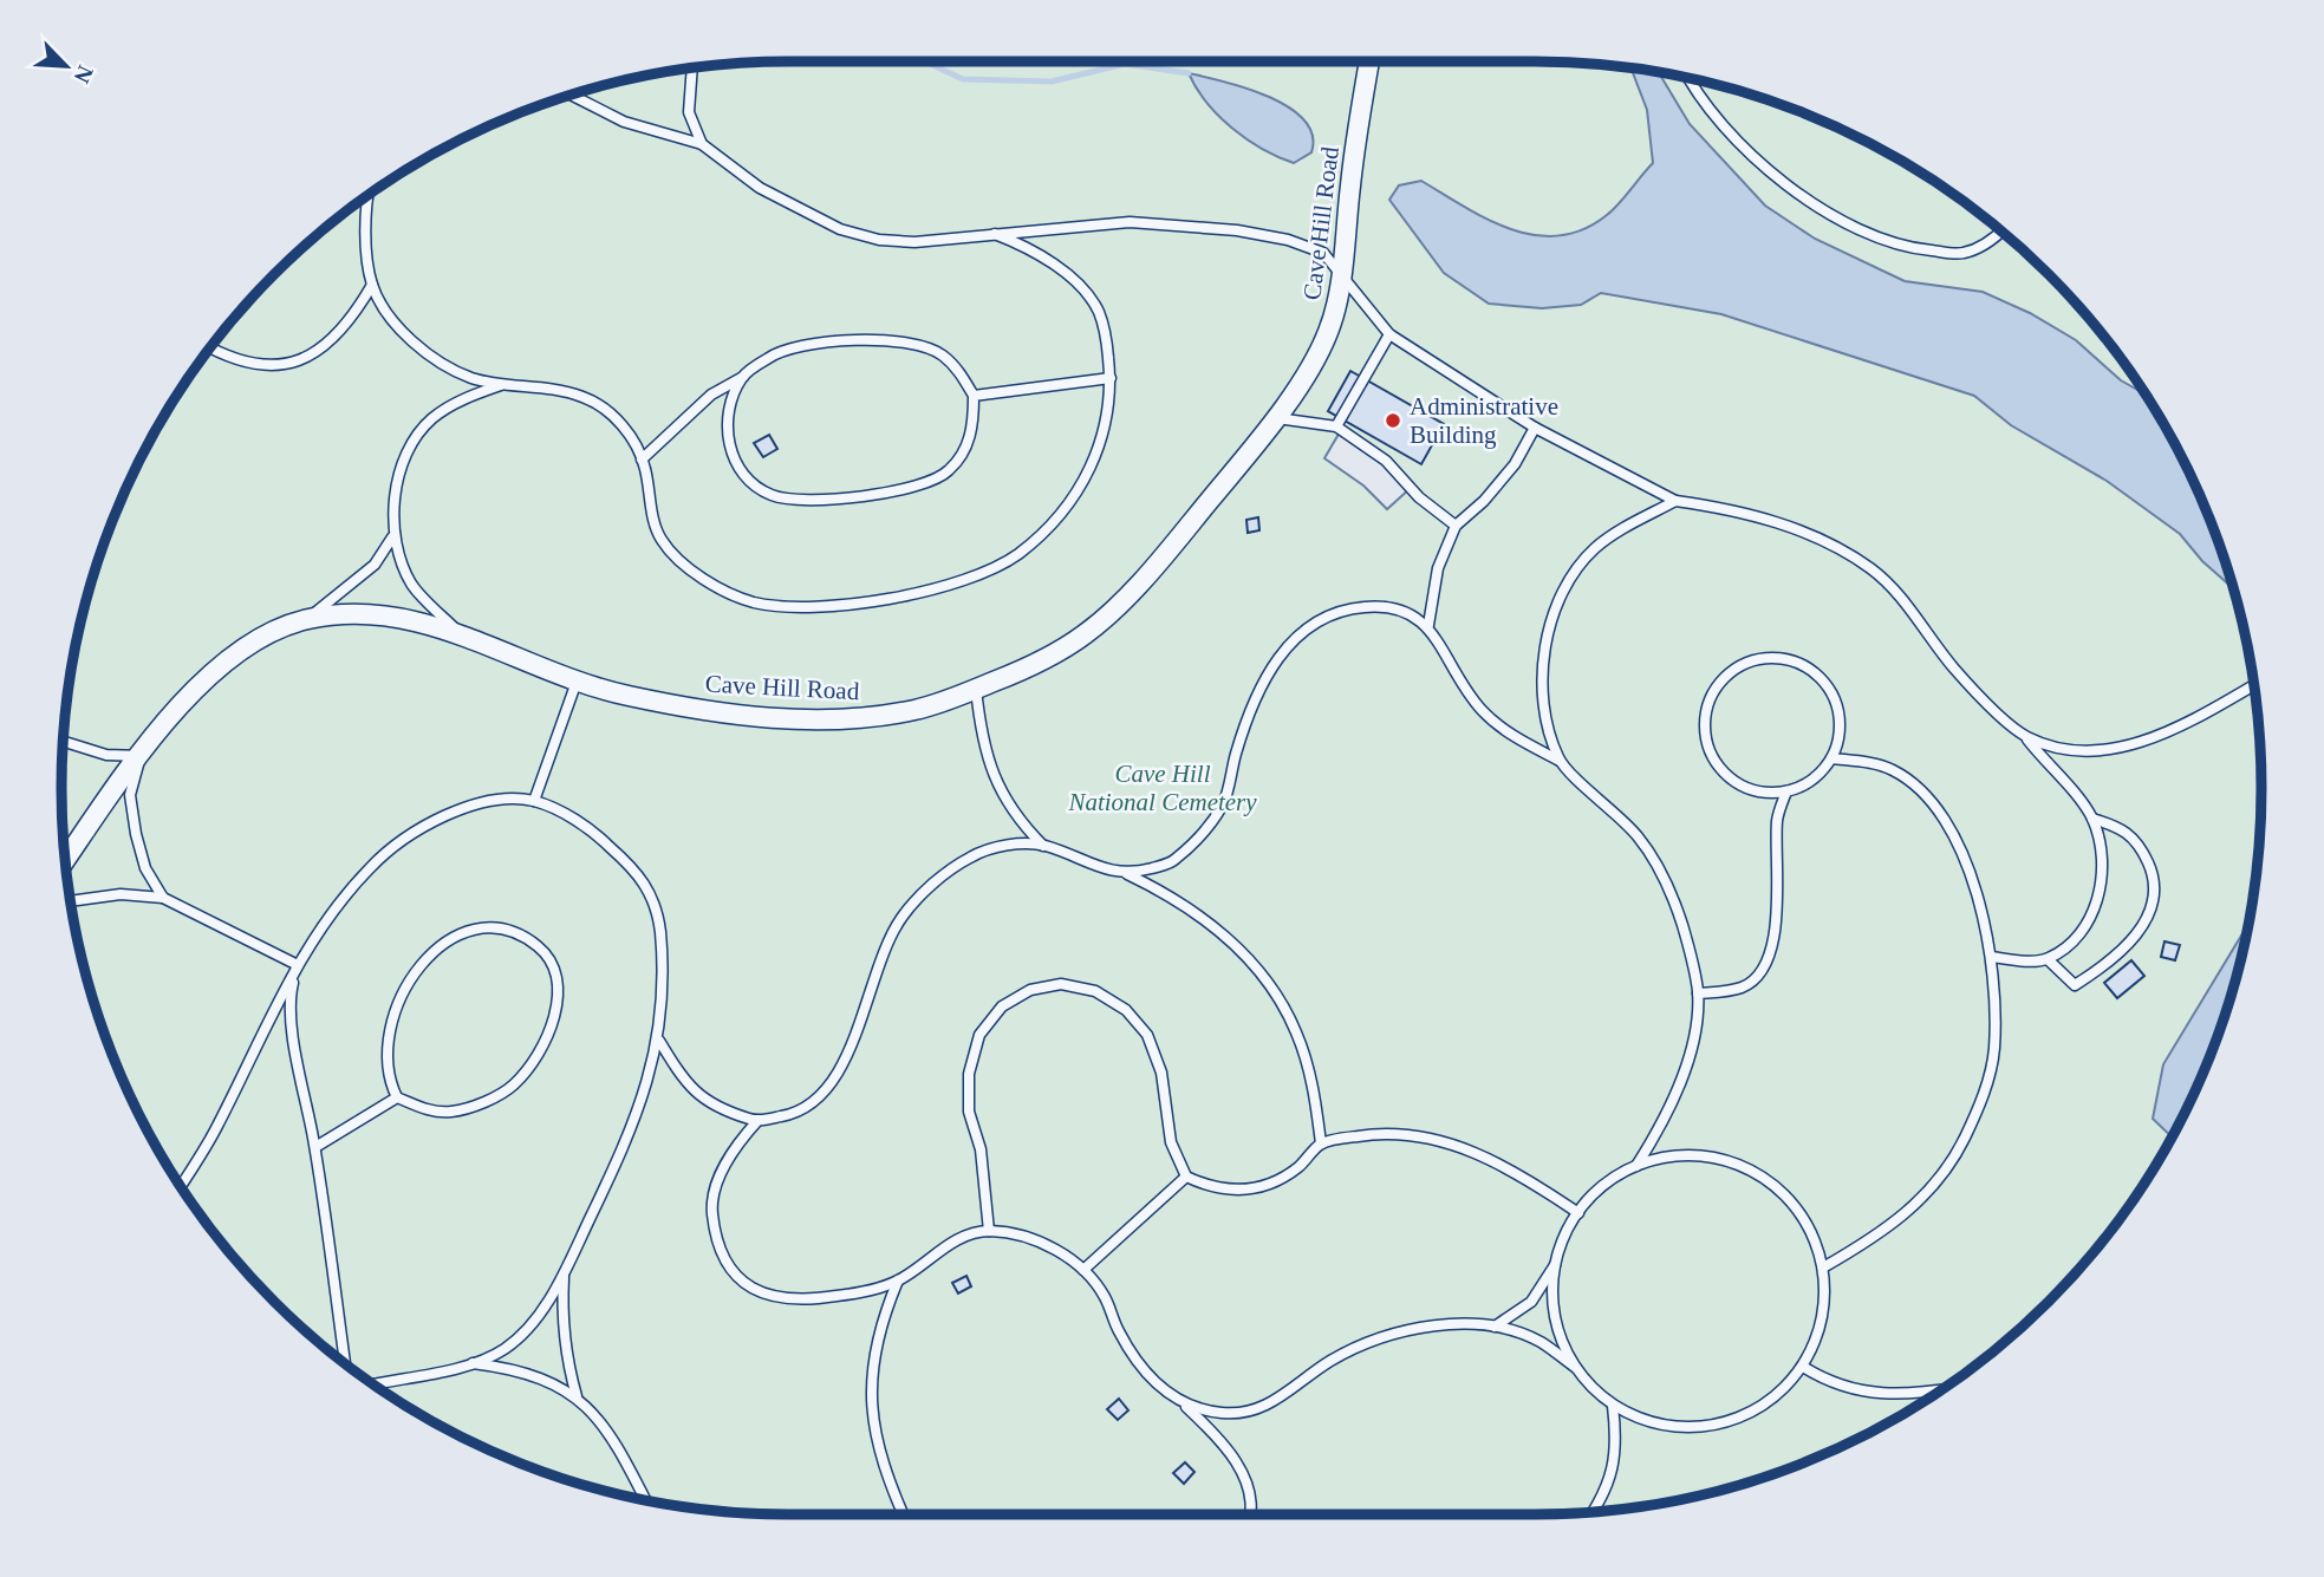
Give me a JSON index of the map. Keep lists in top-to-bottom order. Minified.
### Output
{"streets":{"street":["Cave Hill Road"]},"parks":["Cave Hill National Cemetery"],"places":["Administrative Building"],"north":"bottom right"}
